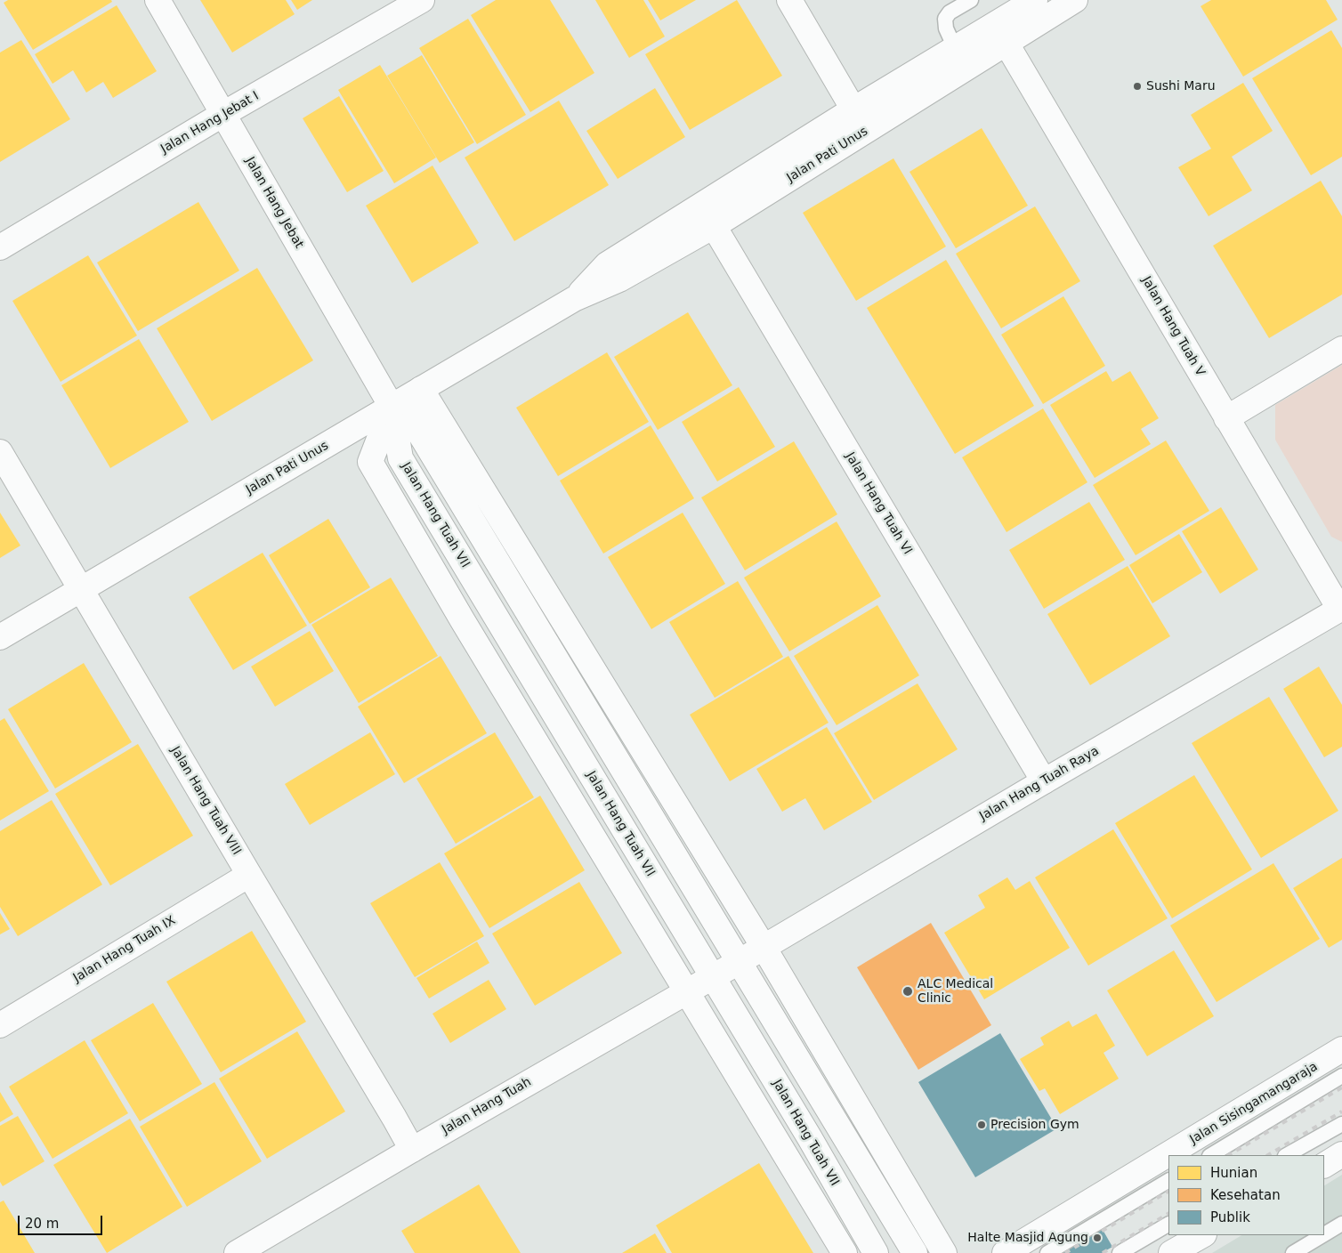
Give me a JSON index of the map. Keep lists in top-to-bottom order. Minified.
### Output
{"streets":{"street":["Jalan Hang Jebat I","Jalan Pati Unus","Jalan Hang Jebat","Jalan Hang Tuah V","Jalan Hang Tuah VI","Jalan Hang Tuah VII","Jalan Hang Tuah Raya","Jalan Hang Tuah VIII","Jalan Hang Tuah IX","Jalan Sisingamangaraja","Jalan Hang Tuah"]},"crossings":[["Jalan Hang Jebat I","Jalan Hang Jebat"],["Jalan Pati Unus","Jalan Hang Jebat"],["Jalan Pati Unus","Jalan Hang Tuah V"],["Jalan Pati Unus","Jalan Hang Tuah VI"],["Jalan Pati Unus","Jalan Hang Tuah VII"],["Jalan Pati Unus","Jalan Hang Tuah VIII"],["Jalan Hang Jebat","Jalan Hang Tuah VII"],["Jalan Hang Tuah V","Jalan Hang Tuah Raya"],["Jalan Hang Tuah VI","Jalan Hang Tuah Raya"],["Jalan Hang Tuah VII","Jalan Hang Tuah"],["Jalan Hang Tuah Raya","Jalan Hang Tuah"],["Jalan Hang Tuah VIII","Jalan Hang Tuah IX"],["Jalan Hang Tuah VIII","Jalan Hang Tuah"]],"places":["Sushi Maru","ALC Medical Clinic","Precision Gym","Halte Masjid Agung"],"legend":["Hunian","Kesehatan","Publik"],"scale_bar":"20 m"}
